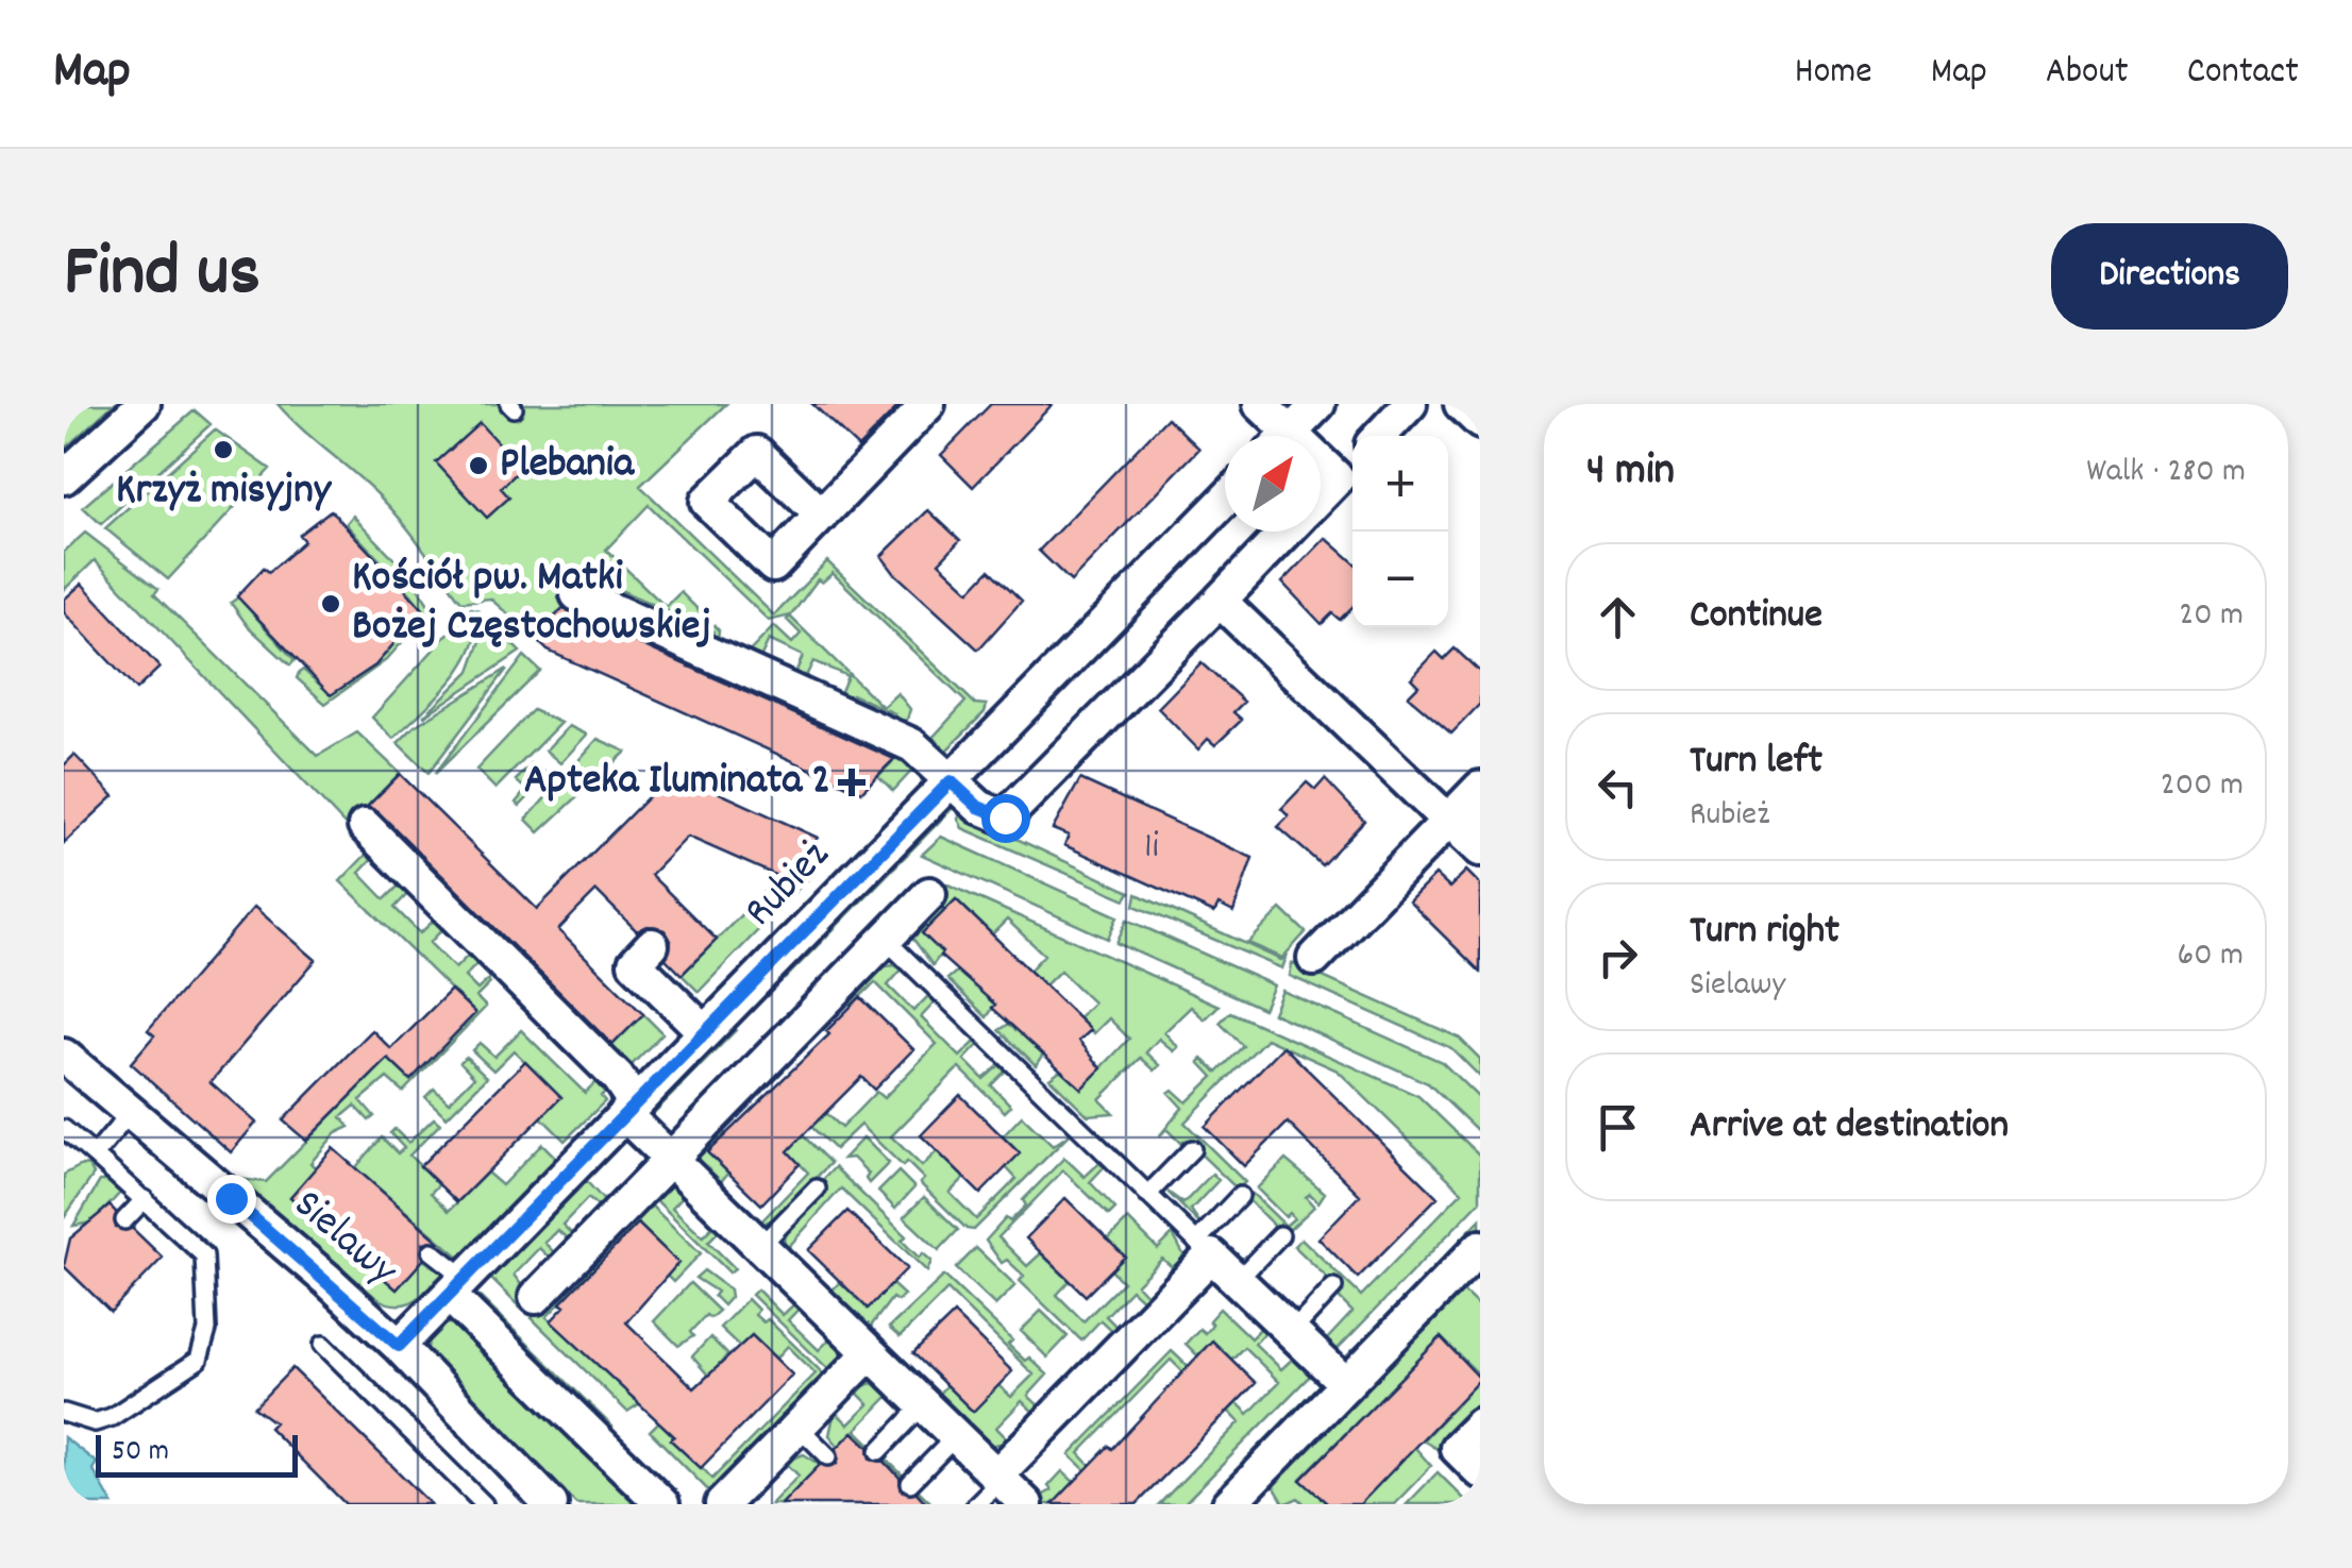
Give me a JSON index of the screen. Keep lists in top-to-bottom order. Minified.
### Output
{"streets":{"street":["Rubież","Sielawy"]},"crossings":[["Rubież","Sielawy"]],"places":{"other":["Krzyż misyjny","Plebania","Kościół pw. Matki Bożej Częstochowskiej"],"health":["Apteka Iluminata 2"]},"house_numbers":["1i"],"scale_bar":"50 m","north":"top right","page":{"header":"Map","nav":["Home","Map","About","Contact"],"title":"Find us","buttons":"Directions","heading":["4 min","Walk · 280 m"],"map_buttons":["+","−"],"list":[["Continue","20 m"],["Turn left","Rubież","200 m"],["Turn right","Sielawy","60 m"],"Arrive at destination"],"scale":"50 m"}}
